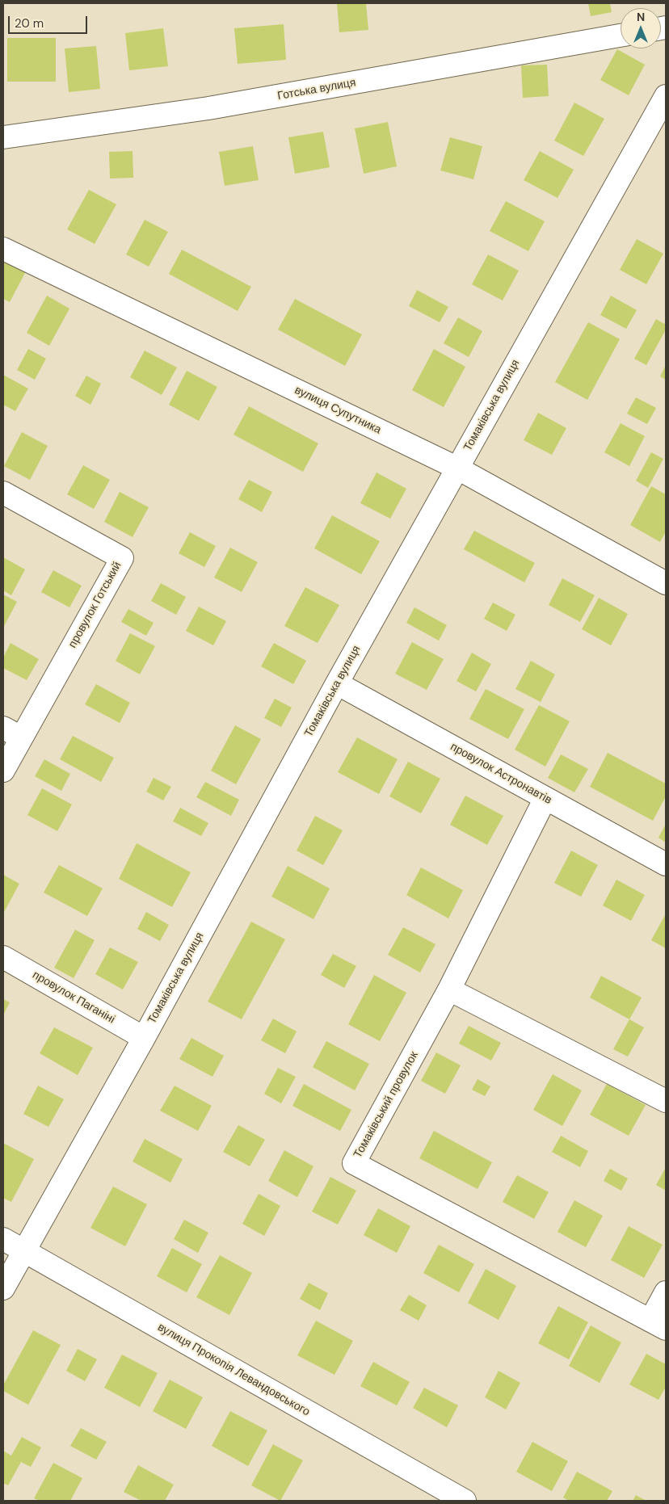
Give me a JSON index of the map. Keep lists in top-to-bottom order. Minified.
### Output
{"streets":{"street":["Готська вулиця","Томаківська вулиця","вулиця Супутника","провулок Готський","провулок Астронавтів","провулок Паганіні","Томаківський провулок","вулиця Прокопія Левандовського"]},"crossings":[["Томаківська вулиця","вулиця Супутника"],["Томаківська вулиця","провулок Астронавтів"],["Томаківська вулиця","провулок Паганіні"],["Томаківська вулиця","вулиця Прокопія Левандовського"],["провулок Астронавтів","Томаківський провулок"]],"scale_bar":"20 m","north":"top"}
